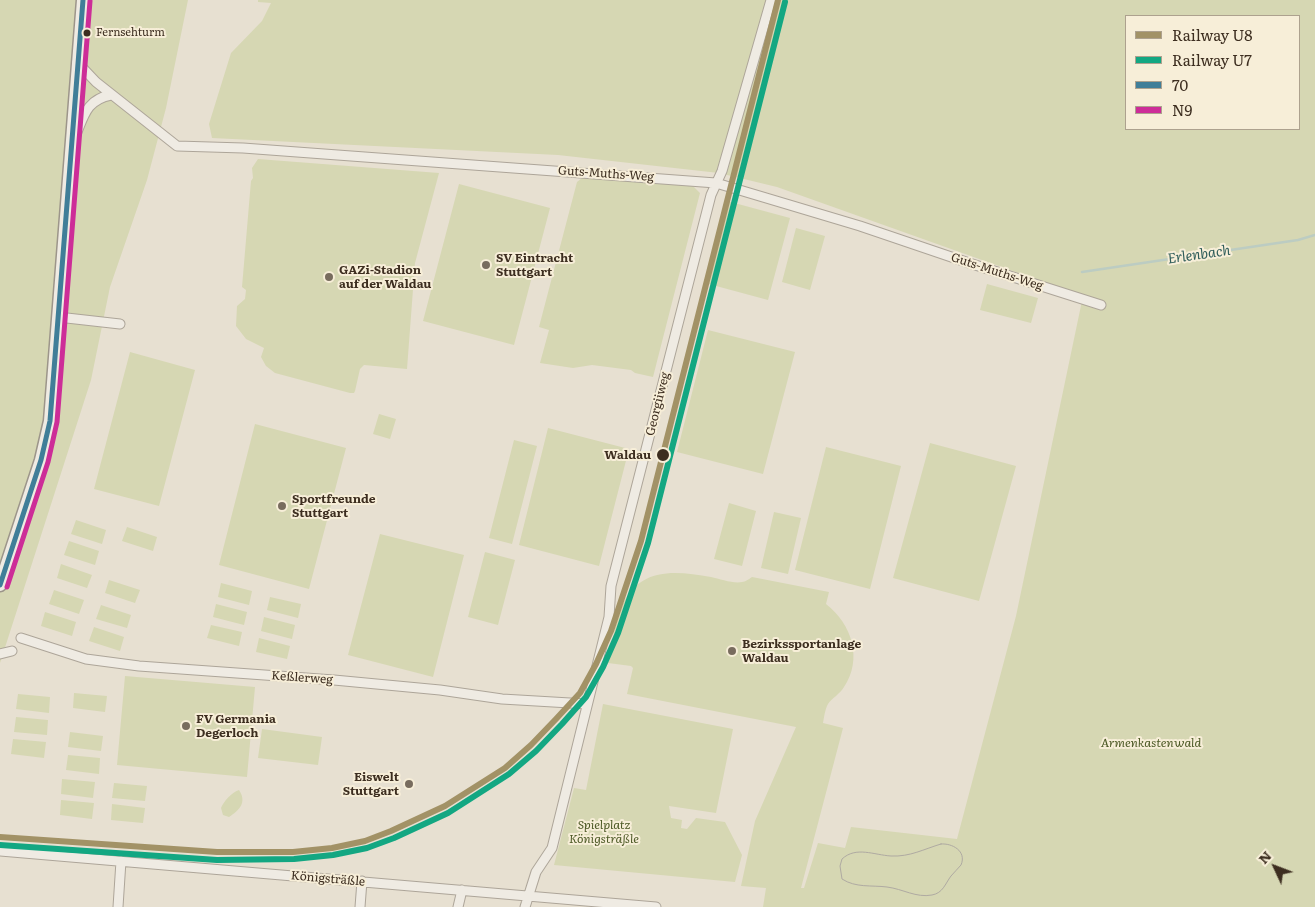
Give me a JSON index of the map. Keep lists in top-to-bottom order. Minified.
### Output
{"streets":{"street":["Guts-Muths-Weg","Georgiiweg","Keßlerweg","Königsträßle"]},"crossings":[["Guts-Muths-Weg","Georgiiweg"],["Georgiiweg","Keßlerweg"],["Georgiiweg","Königsträßle"]],"water":["Erlenbach"],"parks":["Armenkastenwald","Spielplatz Königsträßle"],"places":["Fernsehturm","SV Eintracht Stuttgart","GAZi-Stadion auf der Waldau","Waldau","Sportfreunde Stuttgart","Bezirkssportanlage Waldau","FV Germania Degerloch","Eiswelt Stuttgart"],"lines":["rail line U8","transit line 70","transit line N9","rail line U7"],"legend":["Railway U8","Railway U7","70","N9"],"north":"top left"}
